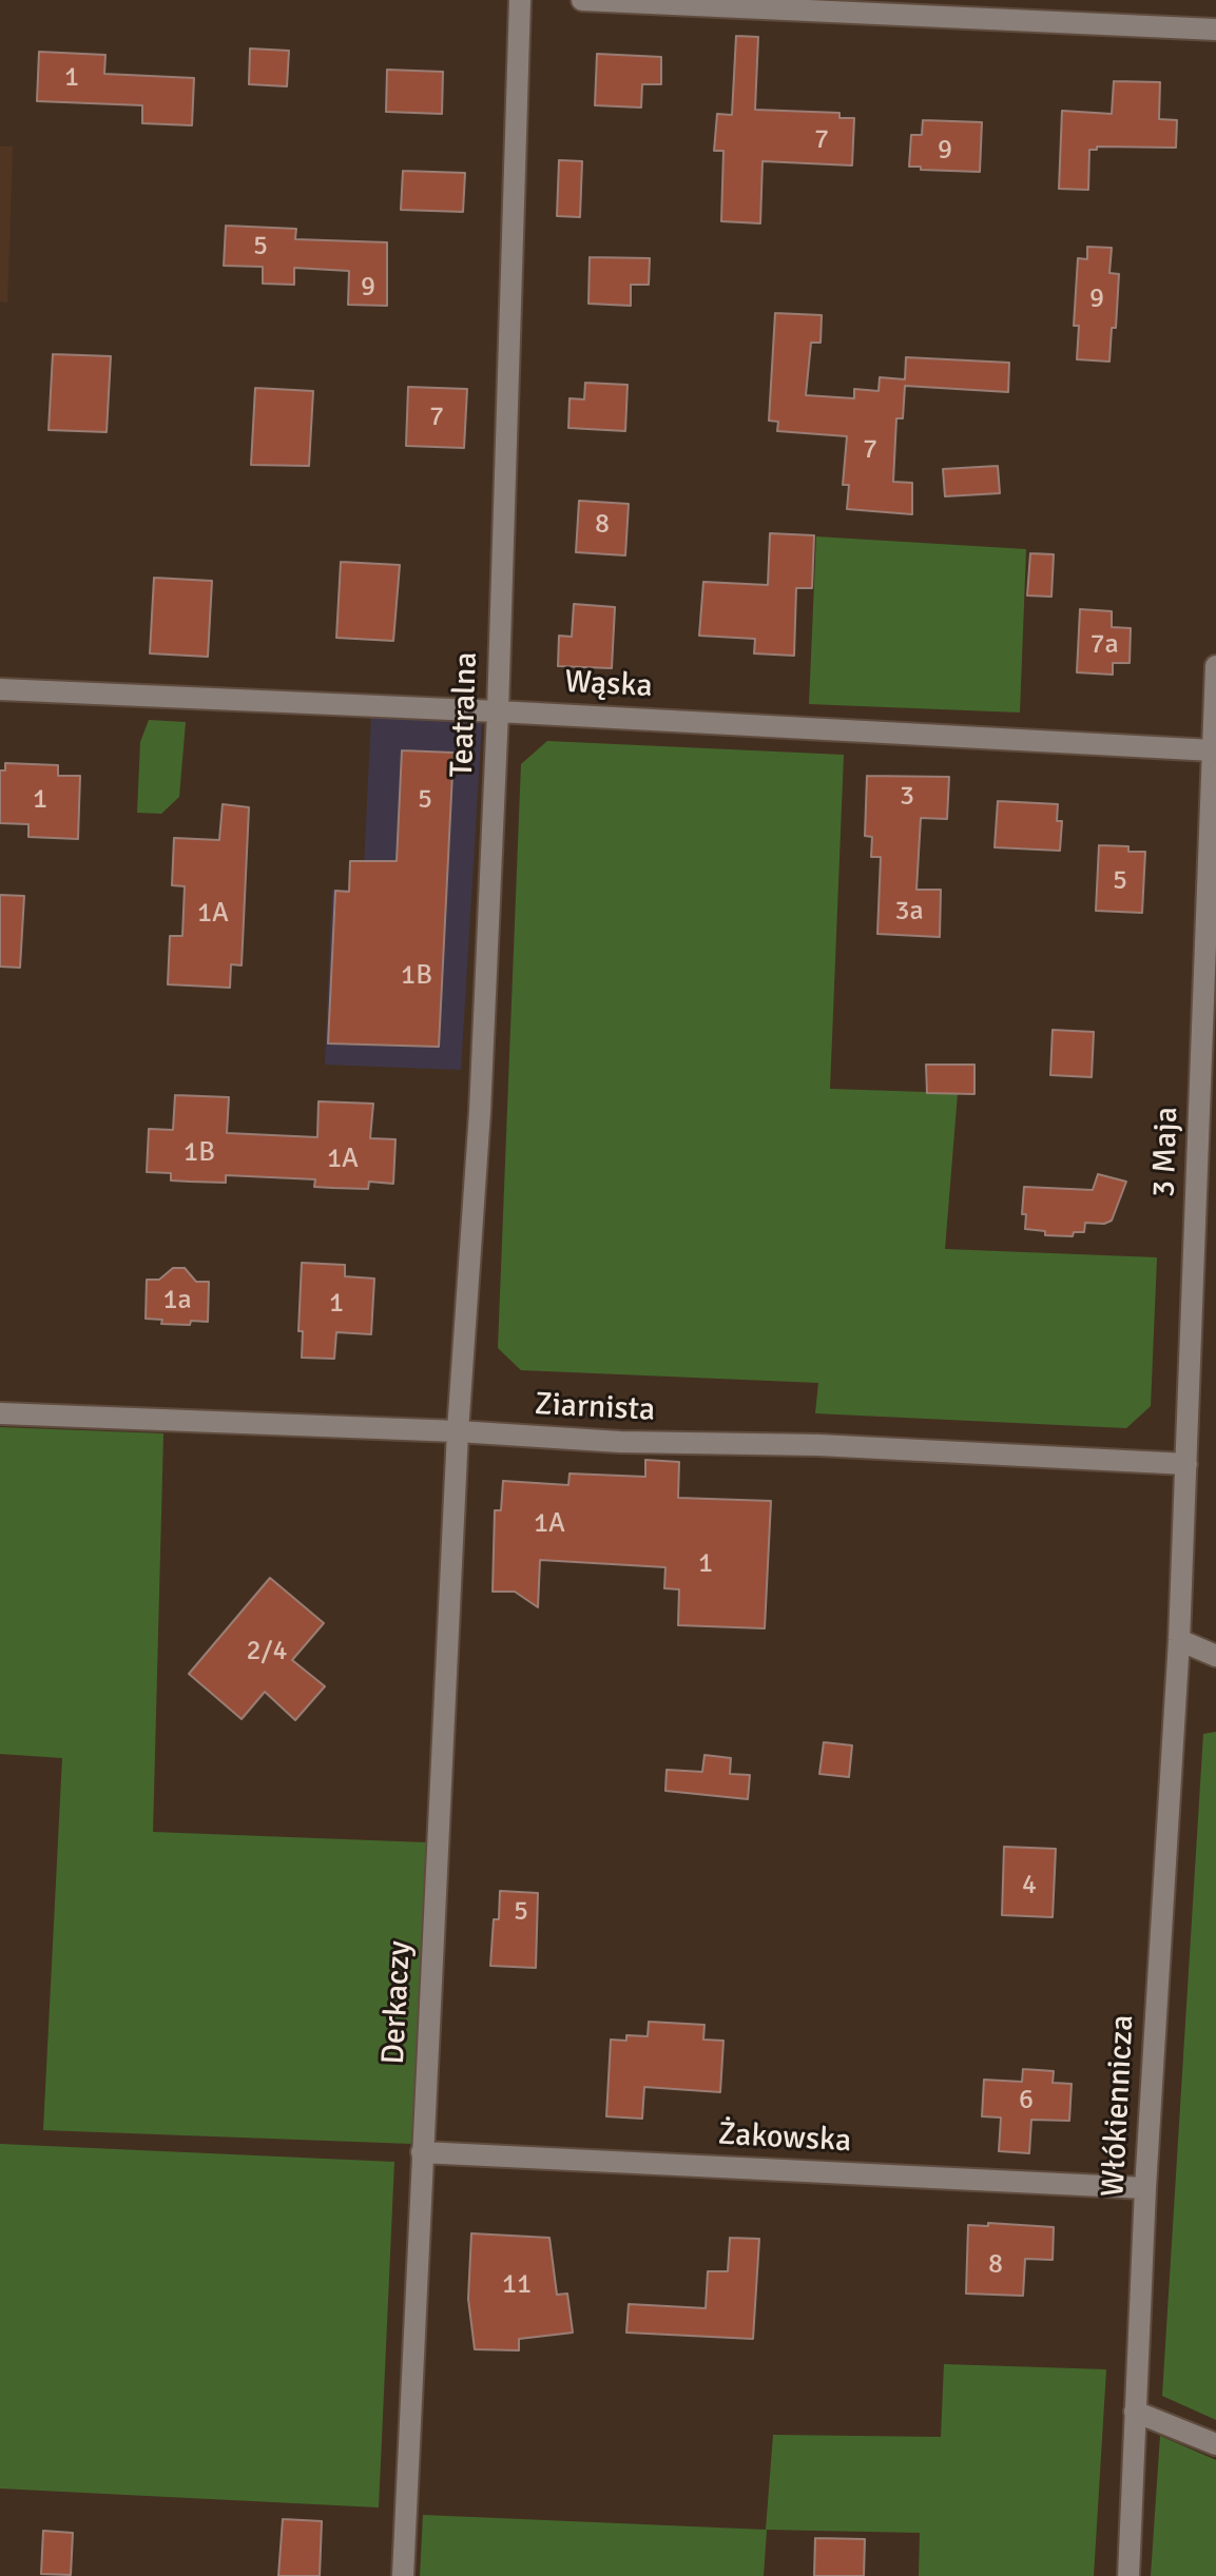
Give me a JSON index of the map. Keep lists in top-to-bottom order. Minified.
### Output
{"streets":{"street":["Wąska","Teatralna","3 Maja","Ziarnista","Derkaczy","Włókiennicza","Żakowska"]},"crossings":[["Wąska","Teatralna"],["Wąska","3 Maja"],["Teatralna","Ziarnista"],["Teatralna","Derkaczy"],["3 Maja","Ziarnista"],["3 Maja","Włókiennicza"],["Ziarnista","Derkaczy"],["Derkaczy","Żakowska"],["Włókiennicza","Żakowska"]],"house_numbers":["1","7","9","5","9","9","7","7","8","7a","3","1","5","5","3a","1A","1B","1B","1A","1a","1","1A","1","2/4","4","5","6","8","11"]}
